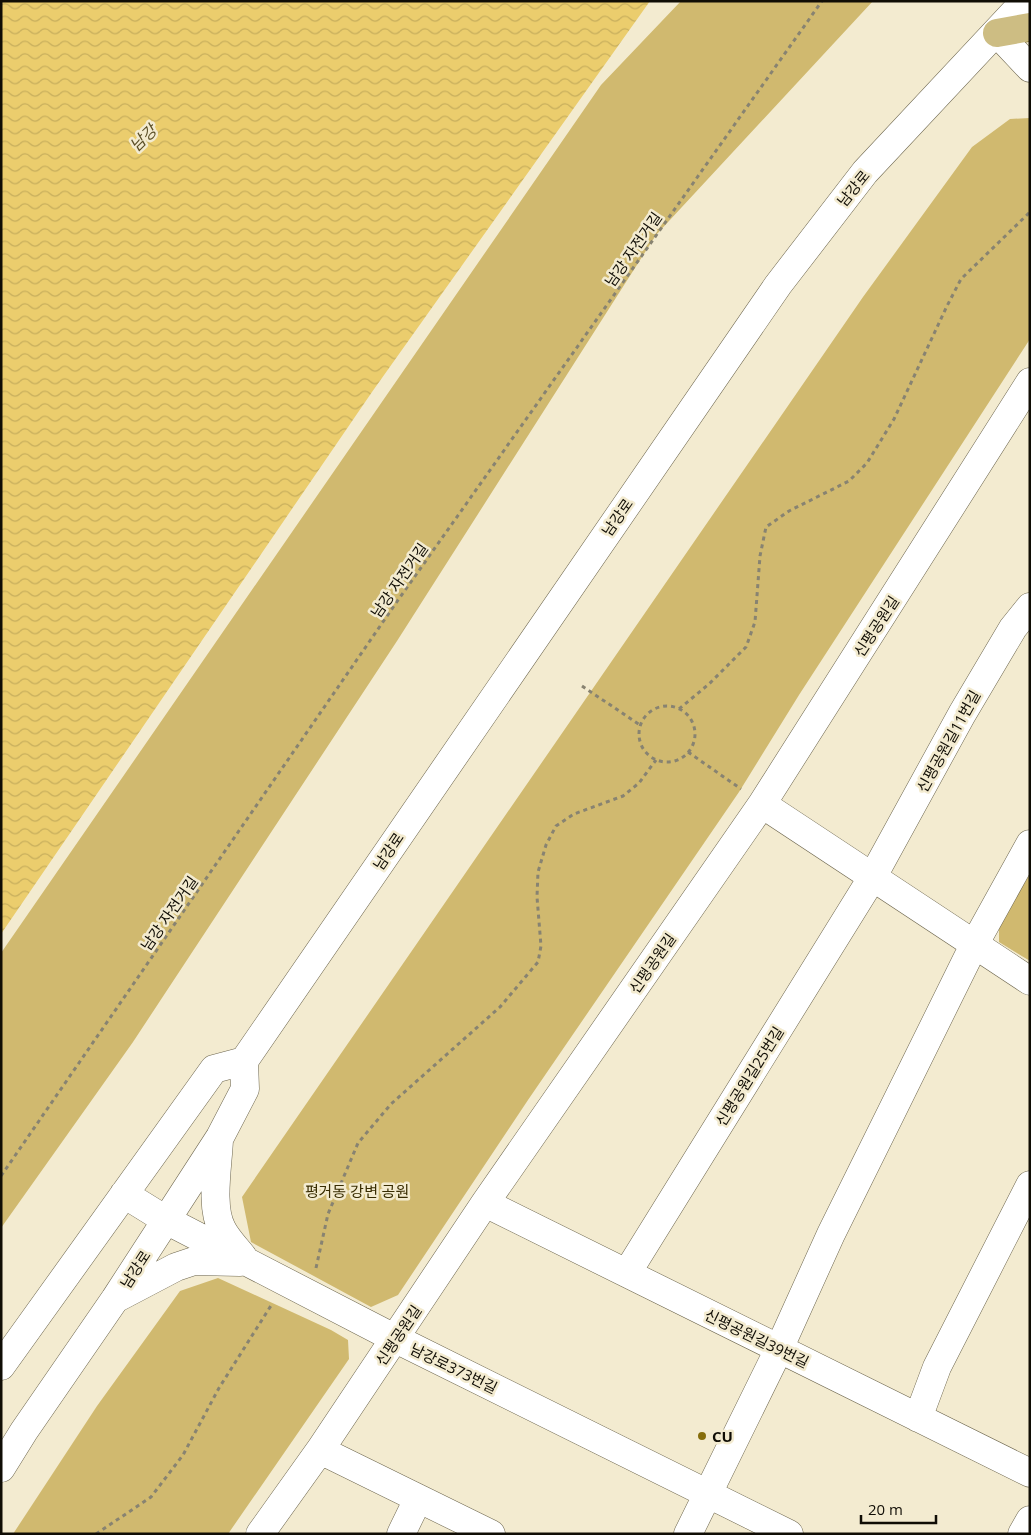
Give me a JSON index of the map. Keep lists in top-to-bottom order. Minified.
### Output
{"streets":{"street":["남강로","신평공원길","신평공원길11번길","신평공원길25번길","신평공원길39번길","남강로373번길"],"path":["남강 자전거길"]},"crossings":[["남강로","남강로373번길"],["신평공원길","신평공원길39번길"],["신평공원길","남강로373번길"],["신평공원길11번길","신평공원길25번길"],["신평공원길25번길","신평공원길39번길"]],"water":["남강"],"parks":["평거동 강변 공원"],"places":["CU"],"scale_bar":"20 m"}
